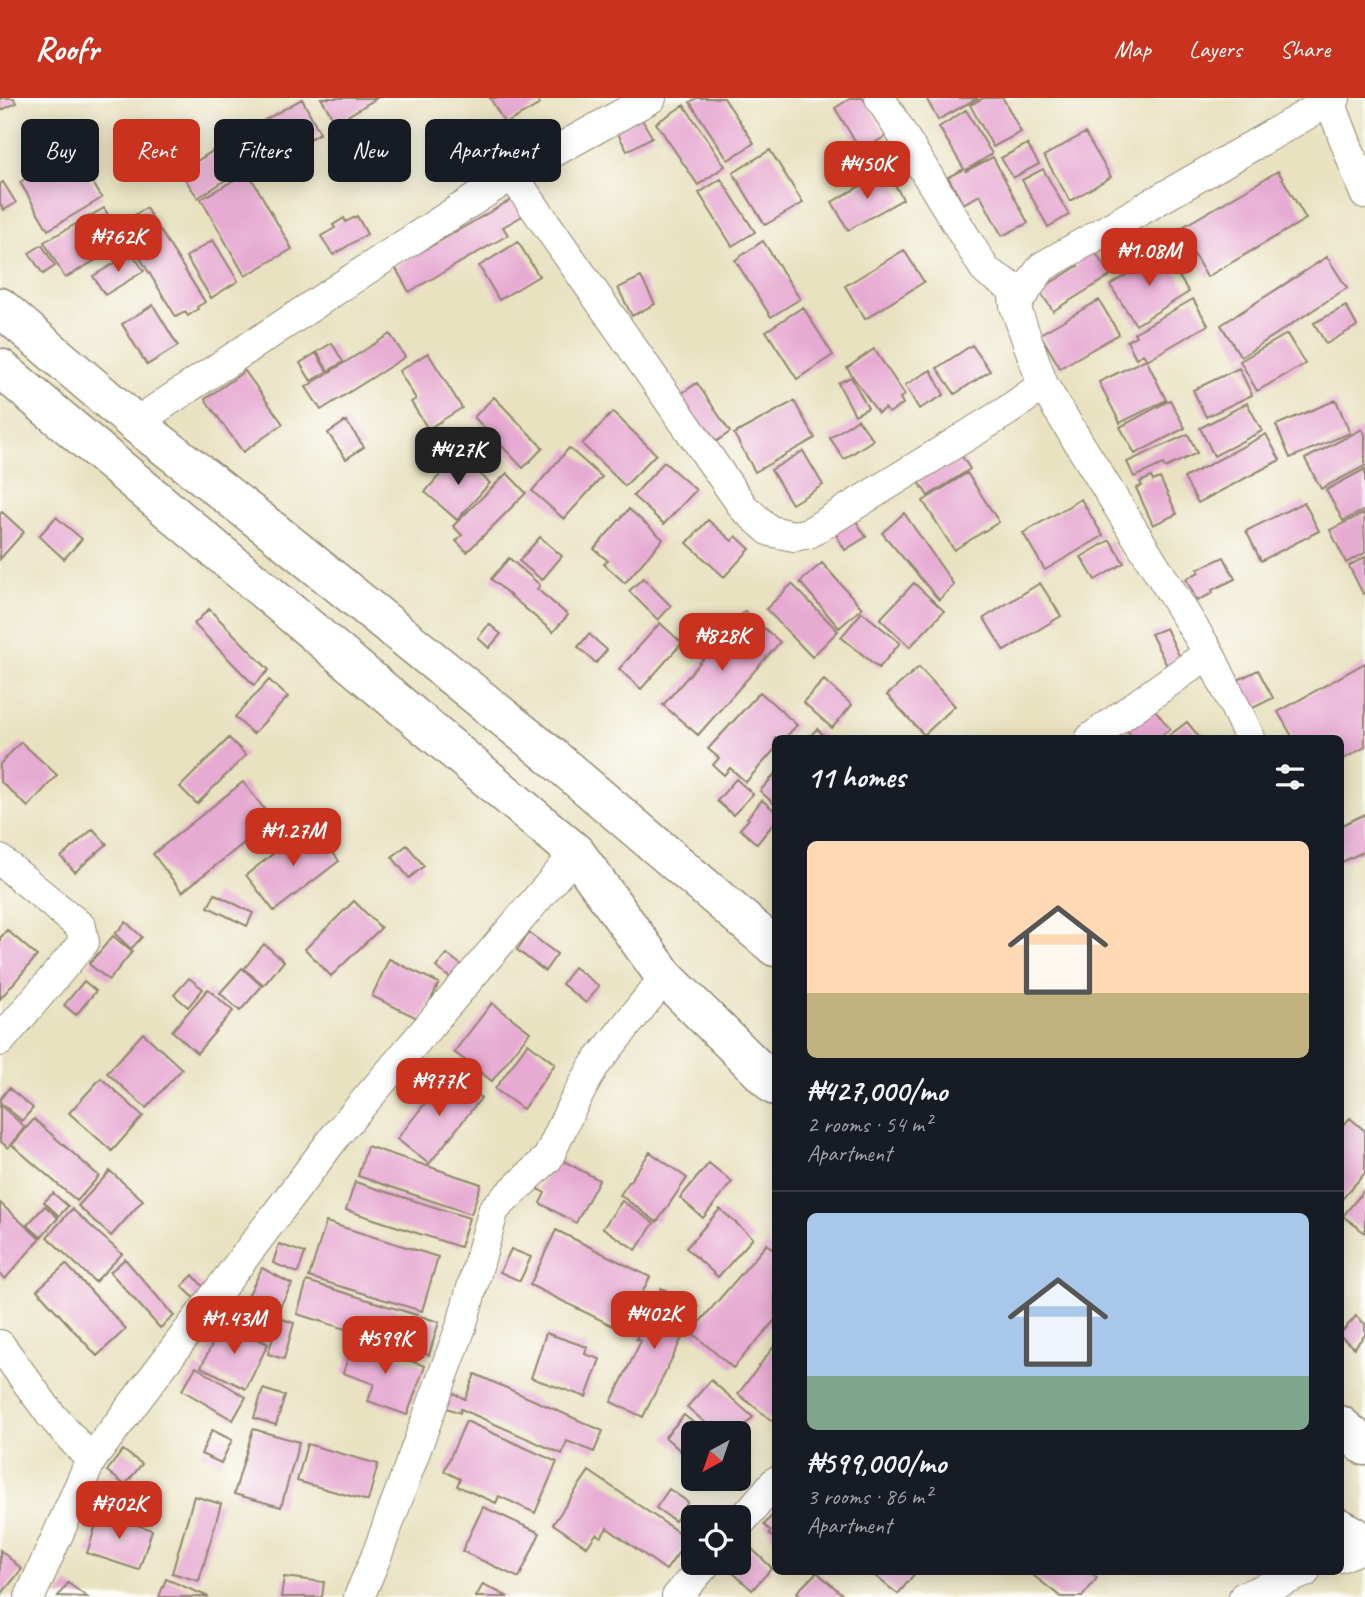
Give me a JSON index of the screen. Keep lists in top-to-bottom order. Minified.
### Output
{"north":"bottom left","page":{"header":"Roofr","nav":["Map","Layers","Share"],"chip":["Buy","Rent","Filters","New","Apartment"],"price":["₦450K","₦762K","₦1.08M","₦427K","₦828K","₦1.27M","₦977K","₦402K","₦1.43M","₦599K","₦702K"],"heading":"11 homes","list":[{"name":"₦427,000/mo","note":"2 rooms · 54 m² · Apartment"},{"name":"₦599,000/mo","note":"3 rooms · 86 m² · Apartment"}]}}
